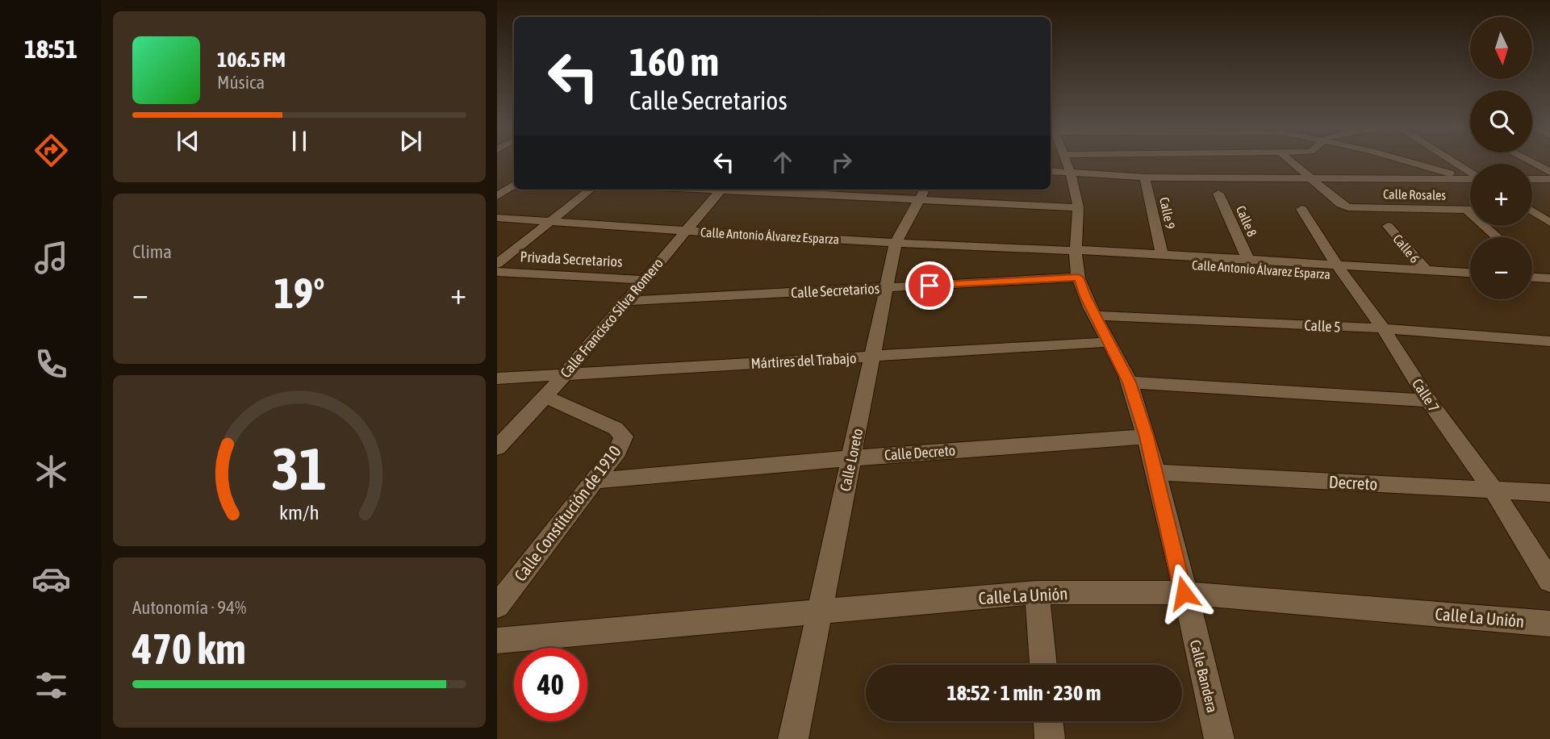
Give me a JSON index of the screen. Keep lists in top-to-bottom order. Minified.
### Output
{"streets":{"street":["Calle Rosales","Calle 9","Calle 8","Calle Antonio Álvarez Esparza","Calle 6","Privada Secretarios","Calle Secretarios","Calle Francisco Silva Romero","Calle 5","Mártires del Trabajo","Calle 7","Calle Decreto","Calle Loreto","Decreto","Calle Constitución de 1910","Calle La Unión","Calle Bandera"]},"crossings":[["Calle 9","Calle Antonio Álvarez Esparza"],["Calle 8","Calle Antonio Álvarez Esparza"],["Calle Antonio Álvarez Esparza","Calle 6"],["Calle Antonio Álvarez Esparza","Calle Francisco Silva Romero"],["Calle Antonio Álvarez Esparza","Calle 7"],["Calle Antonio Álvarez Esparza","Calle Loreto"],["Calle Antonio Álvarez Esparza","Calle Bandera"],["Privada Secretarios","Calle Francisco Silva Romero"],["Calle Secretarios","Calle Francisco Silva Romero"],["Calle Secretarios","Calle Loreto"],["Calle Secretarios","Calle Bandera"],["Calle Francisco Silva Romero","Mártires del Trabajo"],["Calle Francisco Silva Romero","Calle Constitución de 1910"],["Calle 5","Calle 7"],["Calle 5","Calle Bandera"],["Mártires del Trabajo","Calle Loreto"],["Mártires del Trabajo","Calle Bandera"],["Calle 7","Decreto"],["Calle Decreto","Calle Loreto"],["Calle Decreto","Calle Constitución de 1910"],["Calle Decreto","Calle Bandera"],["Calle Loreto","Calle La Unión"],["Decreto","Calle Bandera"],["Calle La Unión","Calle Bandera"]],"north":"bottom","page":{"tabs":"18:51","map_buttons":["+","−"],"turn":["160 m","Calle Secretarios"],"song":["106.5 FM","Música"],"tile":["Clima",["Autonomía · 94%","470 km"]],"heat":["−","19°","+"],"limit":"40","trip":"18:52 · 1 min · 230 m","gauge":["31","km/h"]}}
